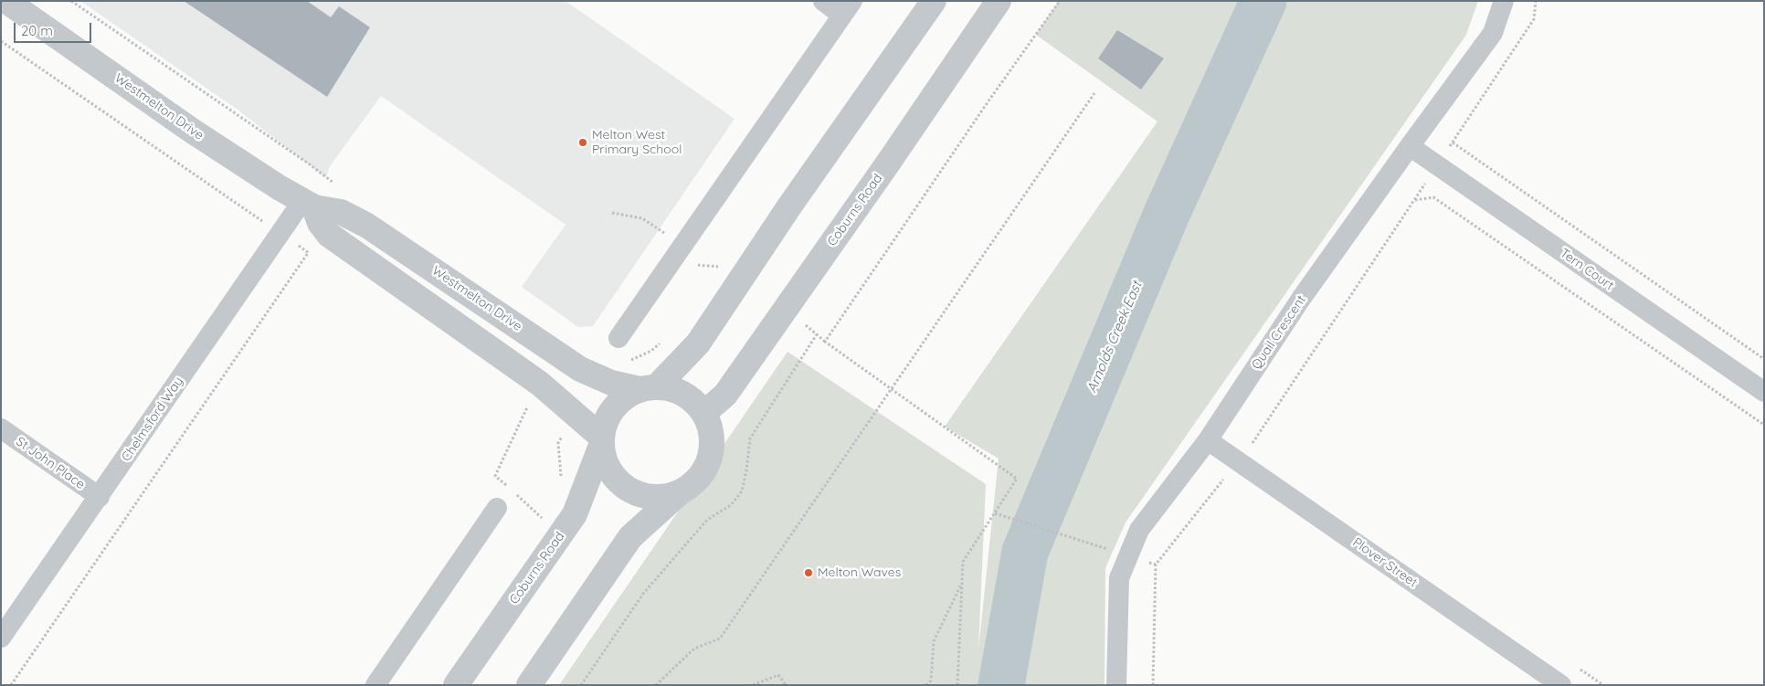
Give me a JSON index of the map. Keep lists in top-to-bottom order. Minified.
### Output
{"streets":{"street":["Westmelton Drive","Coburns Road","Tern Court","Quail Crescent","Chelmsford Way","St John Place","Plover Street"]},"crossings":[["Westmelton Drive","Coburns Road"],["Westmelton Drive","Chelmsford Way"],["Tern Court","Quail Crescent"],["Quail Crescent","Plover Street"],["Chelmsford Way","St John Place"]],"water":["Arnolds Creek East"],"places":["Melton West Primary School","Melton Waves"],"scale_bar":"20 m"}
